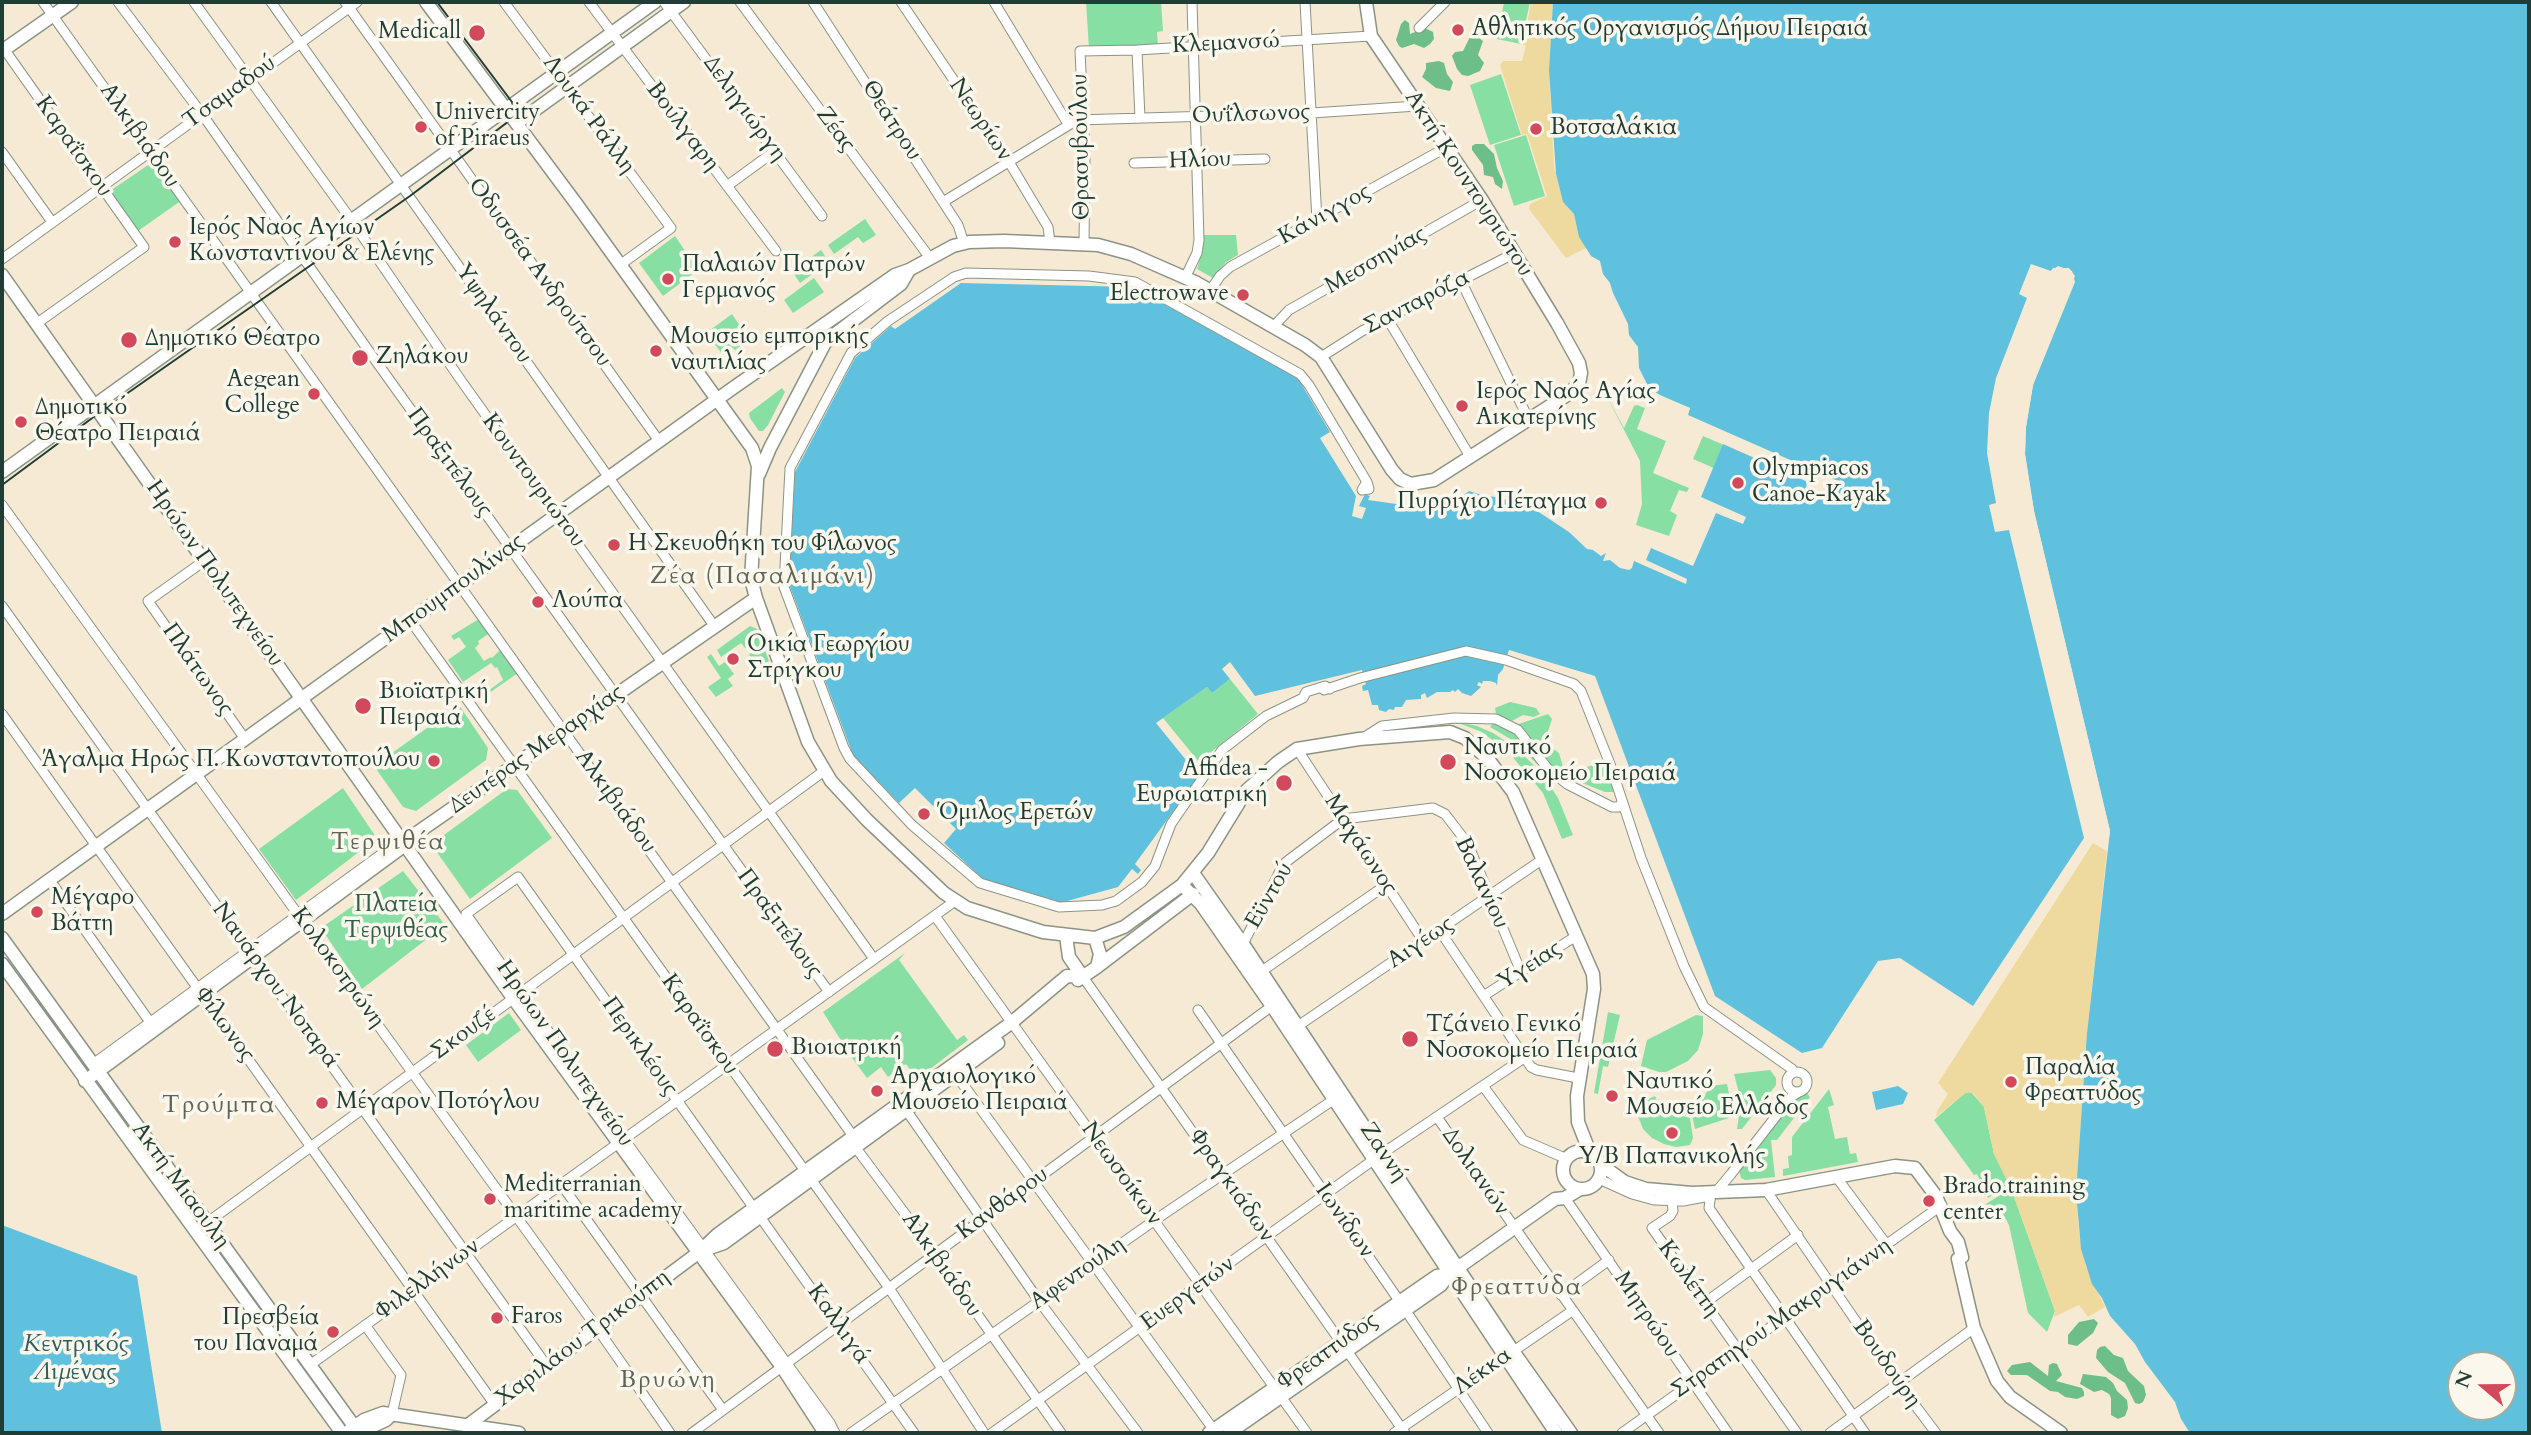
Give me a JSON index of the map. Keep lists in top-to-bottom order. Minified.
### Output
{"streets":{"main road":["Ακτή Κουντουριώτου","Ηρώων Πολυτεχνείου","Μπουμπουλίνας","Δευτέρας Μεραρχίας","Ζαννή","Ακτή Μιαούλη","Φραγκιάδων","Χαριλάου Τρικούπη","Φρεαττύδος"],"street":["Κλεμανσώ","Τσαμαδού","Δεληγιώργη","Λουκά Ράλλη","Ουΐλσωνος","Νεωρίων","Θεάτρου","Βούλγαρη","Ζέας","Αλκιβιάδου","Καραΐσκου","Θρασυβούλου","Ηλίου","Κάνιγγος","Μεσσηνίας","Οδυσσέα Ανδρούτσου","Σανταρόζα","Υψηλάντου","Πραξιτέλους","Κουντουριώτου","Πλάτωνος","Μαχάωνος","Βαλανίου","Εϋντού","Αιγέως","Υγείας","Κολοκοτρώνη","Ναυάρχου Νοταρά","Φίλωνος","Σκουζέ","Περικλέους","Δολιανών","Νεωσοίκων","Κανθάρου","Ιωνίδων","Αφεντούλη","Κωλέττη","Φιλελλήνων","Ευεργετών","Μητρώου","Στρατηγού Μακρυγιάννη","Καλλιγά","Βουδούρη","Λέκκα"]},"crossings":[["Κλεμανσώ","Θρασυβούλου"],["Κλεμανσώ","Ακτή Κουντουριώτου"],["Τσαμαδού","Αλκιβιάδου"],["Τσαμαδού","Καραΐσκου"],["Τσαμαδού","Οδυσσέα Ανδρούτσου"],["Τσαμαδού","Υψηλάντου"],["Τσαμαδού","Πραξιτέλους"],["Τσαμαδού","Κουντουριώτου"],["Ουΐλσωνος","Νεωρίων"],["Ουΐλσωνος","Θεάτρου"],["Ουΐλσωνος","Θρασυβούλου"],["Ουΐλσωνος","Ακτή Κουντουριώτου"],["Αλκιβιάδου","Μπουμπουλίνας"],["Αλκιβιάδου","Δευτέρας Μεραρχίας"],["Αλκιβιάδου","Σκουζέ"],["Αλκιβιάδου","Κανθάρου"],["Αλκιβιάδου","Αφεντούλη"],["Αλκιβιάδου","Φιλελλήνων"],["Αλκιβιάδου","Ευεργετών"],["Αλκιβιάδου","Χαριλάου Τρικούπη"],["Καραΐσκου","Ηρώων Πολυτεχνείου"],["Καραΐσκου","Μπουμπουλίνας"],["Καραΐσκου","Δευτέρας Μεραρχίας"],["Καραΐσκου","Σκουζέ"],["Καραΐσκου","Κανθάρου"],["Καραΐσκου","Αφεντούλη"],["Καραΐσκου","Φιλελλήνων"],["Καραΐσκου","Χαριλάου Τρικούπη"],["Ακτή Κουντουριώτου","Κάνιγγος"],["Ακτή Κουντουριώτου","Μεσσηνίας"],["Ακτή Κουντουριώτου","Σανταρόζα"],["Οδυσσέα Ανδρούτσου","Μπουμπουλίνας"],["Υψηλάντου","Μπουμπουλίνας"],["Υψηλάντου","Δευτέρας Μεραρχίας"],["Πραξιτέλους","Μπουμπουλίνας"],["Πραξιτέλους","Δευτέρας Μεραρχίας"],["Πραξιτέλους","Σκουζέ"],["Πραξιτέλους","Φιλελλήνων"],["Κουντουριώτου","Μπουμπουλίνας"],["Κουντουριώτου","Δευτέρας Μεραρχίας"],["Κουντουριώτου","Σκουζέ"],["Κουντουριώτου","Φιλελλήνων"],["Ηρώων Πολυτεχνείου","Μπουμπουλίνας"],["Ηρώων Πολυτεχνείου","Πλάτωνος"],["Ηρώων Πολυτεχνείου","Δευτέρας Μεραρχίας"],["Ηρώων Πολυτεχνείου","Σκουζέ"],["Ηρώων Πολυτεχνείου","Περικλέους"],["Ηρώων Πολυτεχνείου","Κανθάρου"],["Ηρώων Πολυτεχνείου","Φιλελλήνων"],["Ηρώων Πολυτεχνείου","Χαριλάου Τρικούπη"],["Μπουμπουλίνας","Πλάτωνος"],["Μπουμπουλίνας","Κολοκοτρώνη"],["Μπουμπουλίνας","Ναυάρχου Νοταρά"],["Μπουμπουλίνας","Φίλωνος"],["Δευτέρας Μεραρχίας","Κολοκοτρώνη"],["Δευτέρας Μεραρχίας","Ναυάρχου Νοταρά"],["Δευτέρας Μεραρχίας","Φίλωνος"],["Δευτέρας Μεραρχίας","Ακτή Μιαούλη"],["Μαχάωνος","Βαλανίου"],["Μαχάωνος","Εϋντού"],["Μαχάωνος","Αιγέως"],["Βαλανίου","Εϋντού"],["Βαλανίου","Αιγέως"],["Βαλανίου","Υγείας"],["Εϋντού","Ζαννή"],["Αιγέως","Ζαννή"],["Κολοκοτρώνη","Σκουζέ"],["Κολοκοτρώνη","Φιλελλήνων"],["Κολοκοτρώνη","Χαριλάου Τρικούπη"],["Ναυάρχου Νοταρά","Σκουζέ"],["Ναυάρχου Νοταρά","Φιλελλήνων"],["Ναυάρχου Νοταρά","Χαριλάου Τρικούπη"],["Φίλωνος","Σκουζέ"],["Φίλωνος","Φιλελλήνων"],["Φίλωνος","Χαριλάου Τρικούπη"],["Σκουζέ","Περικλέους"],["Σκουζέ","Ακτή Μιαούλη"],["Περικλέους","Φιλελλήνων"],["Περικλέους","Καλλιγά"],["Περικλέους","Χαριλάου Τρικούπη"],["Ζαννή","Κανθάρου"],["Ζαννή","Αφεντούλη"],["Ζαννή","Ευεργετών"],["Ζαννή","Χαριλάου Τρικούπη"],["Ζαννή","Φρεαττύδος"],["Ζαννή","Λέκκα"],["Δολιανών","Ευεργετών"],["Δολιανών","Στρατηγού Μακρυγιάννη"],["Δολιανών","Φρεαττύδος"],["Δολιανών","Λέκκα"],["Νεωσοίκων","Κανθάρου"],["Νεωσοίκων","Αφεντούλη"],["Νεωσοίκων","Φιλελλήνων"],["Νεωσοίκων","Ευεργετών"],["Νεωσοίκων","Χαριλάου Τρικούπη"],["Νεωσοίκων","Φρεαττύδος"],["Ακτή Μιαούλη","Φιλελλήνων"],["Φραγκιάδων","Κανθάρου"],["Φραγκιάδων","Αφεντούλη"],["Φραγκιάδων","Ευεργετών"],["Φραγκιάδων","Χαριλάου Τρικούπη"],["Φραγκιάδων","Φρεαττύδος"],["Φραγκιάδων","Λέκκα"],["Κανθάρου","Ιωνίδων"],["Κανθάρου","Καλλιγά"],["Ιωνίδων","Αφεντούλη"],["Ιωνίδων","Ευεργετών"],["Ιωνίδων","Φρεαττύδος"],["Ιωνίδων","Λέκκα"],["Αφεντούλη","Καλλιγά"],["Κωλέττη","Στρατηγού Μακρυγιάννη"],["Μητρώου","Στρατηγού Μακρυγιάννη"],["Μητρώου","Φρεαττύδος"],["Στρατηγού Μακρυγιάννη","Βουδούρη"],["Καλλιγά","Χαριλάου Τρικούπη"]],"districts":["Ζέα (Πασαλιμάνι)","Τερψιθέα","Τρούμπα","Φρεαττύδα","Βρυώνη"],"water":["Κεντρικός Λιμένας"],"parks":["Πλατεία Τερψιθέας"],"places":["Αθλητικός Οργανισμός Δήμου Πειραιά","Medicall","Univercity of Piraeus","Βοτσαλάκια","Ιερός Ναός Αγίων Κωνσταντίνου & Ελένης","Παλαιών Πατρών Γερμανός","Electrowave","Δημοτικό Θέατρο","Μουσείο εμπορικής ναυτιλίας","Ζηλάκου","Aegean College","Ιερός Ναός Αγίας Αικατερίνης","Δημοτικό Θέατρο Πειραιά","Olympiacos Canoe-Kayak","Πυρρίχιο Πέταγμα","Η Σκευοθήκη του Φίλωνος","Λούπα","Οικία Γεωργίου Στρίγκου","Βιοϊατρική Πειραιά","Άγαλμα Ηρώς Π. Κωνσταντοπούλου","Ναυτικό Νοσοκομείο Πειραιά","Affidea - Ευρωιατρική","Όμιλος Ερετών","Μέγαρο Βάττη","Τζάνειο Γενικό Νοσοκομείο Πειραιά","Βιοιατρική","Παραλία Φρεαττύδος","Αρχαιολογικό Μουσείο Πειραιά","Ναυτικό Μουσείο Ελλάδος","Μέγαρον Ποτόγλου","Υ/Β Παπανικολής","Mediterranian maritime academy","Brado.training center","Faros","Πρεσβεία του Παναμά"],"north":"left"}
